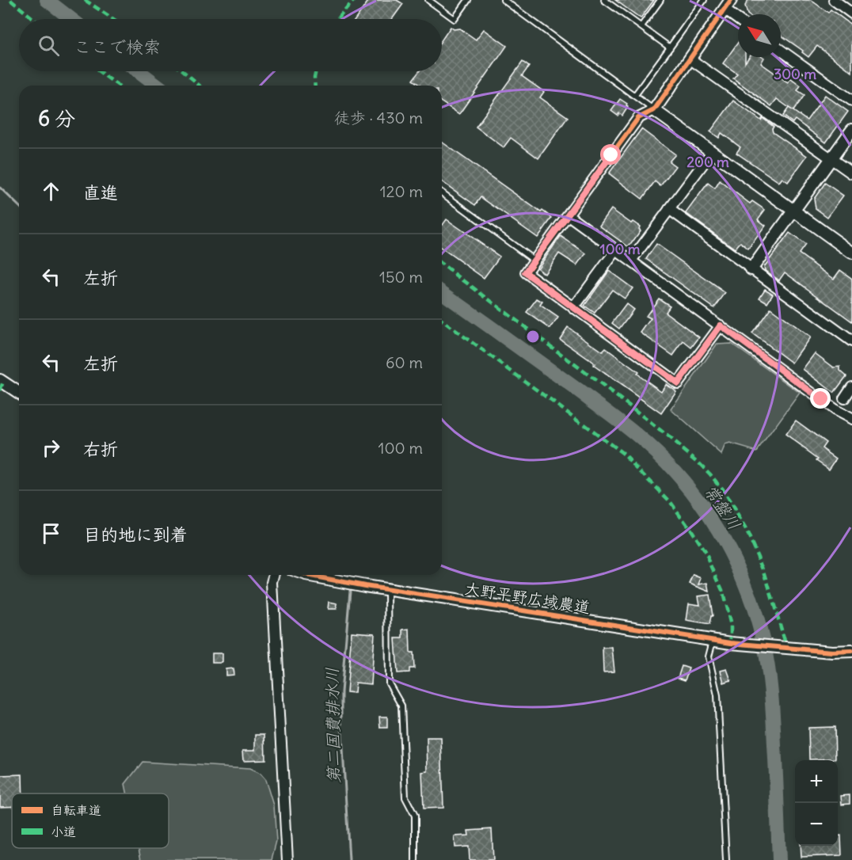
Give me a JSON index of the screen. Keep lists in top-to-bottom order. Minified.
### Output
{"streets":{"street":["大野平野広域農道"]},"water":["常盤川","第二国費排水川"],"legend":["自転車道","小道"],"north":"top left","page":{"search":"ここで検索","heading":["6 分","徒歩 · 430 m"],"list":[["直進","120 m"],["左折","150 m"],["左折","60 m"],["右折","100 m"],"目的地に到着"],"map_buttons":["+","−"]},"rings":["300 m","200 m","100 m"]}
